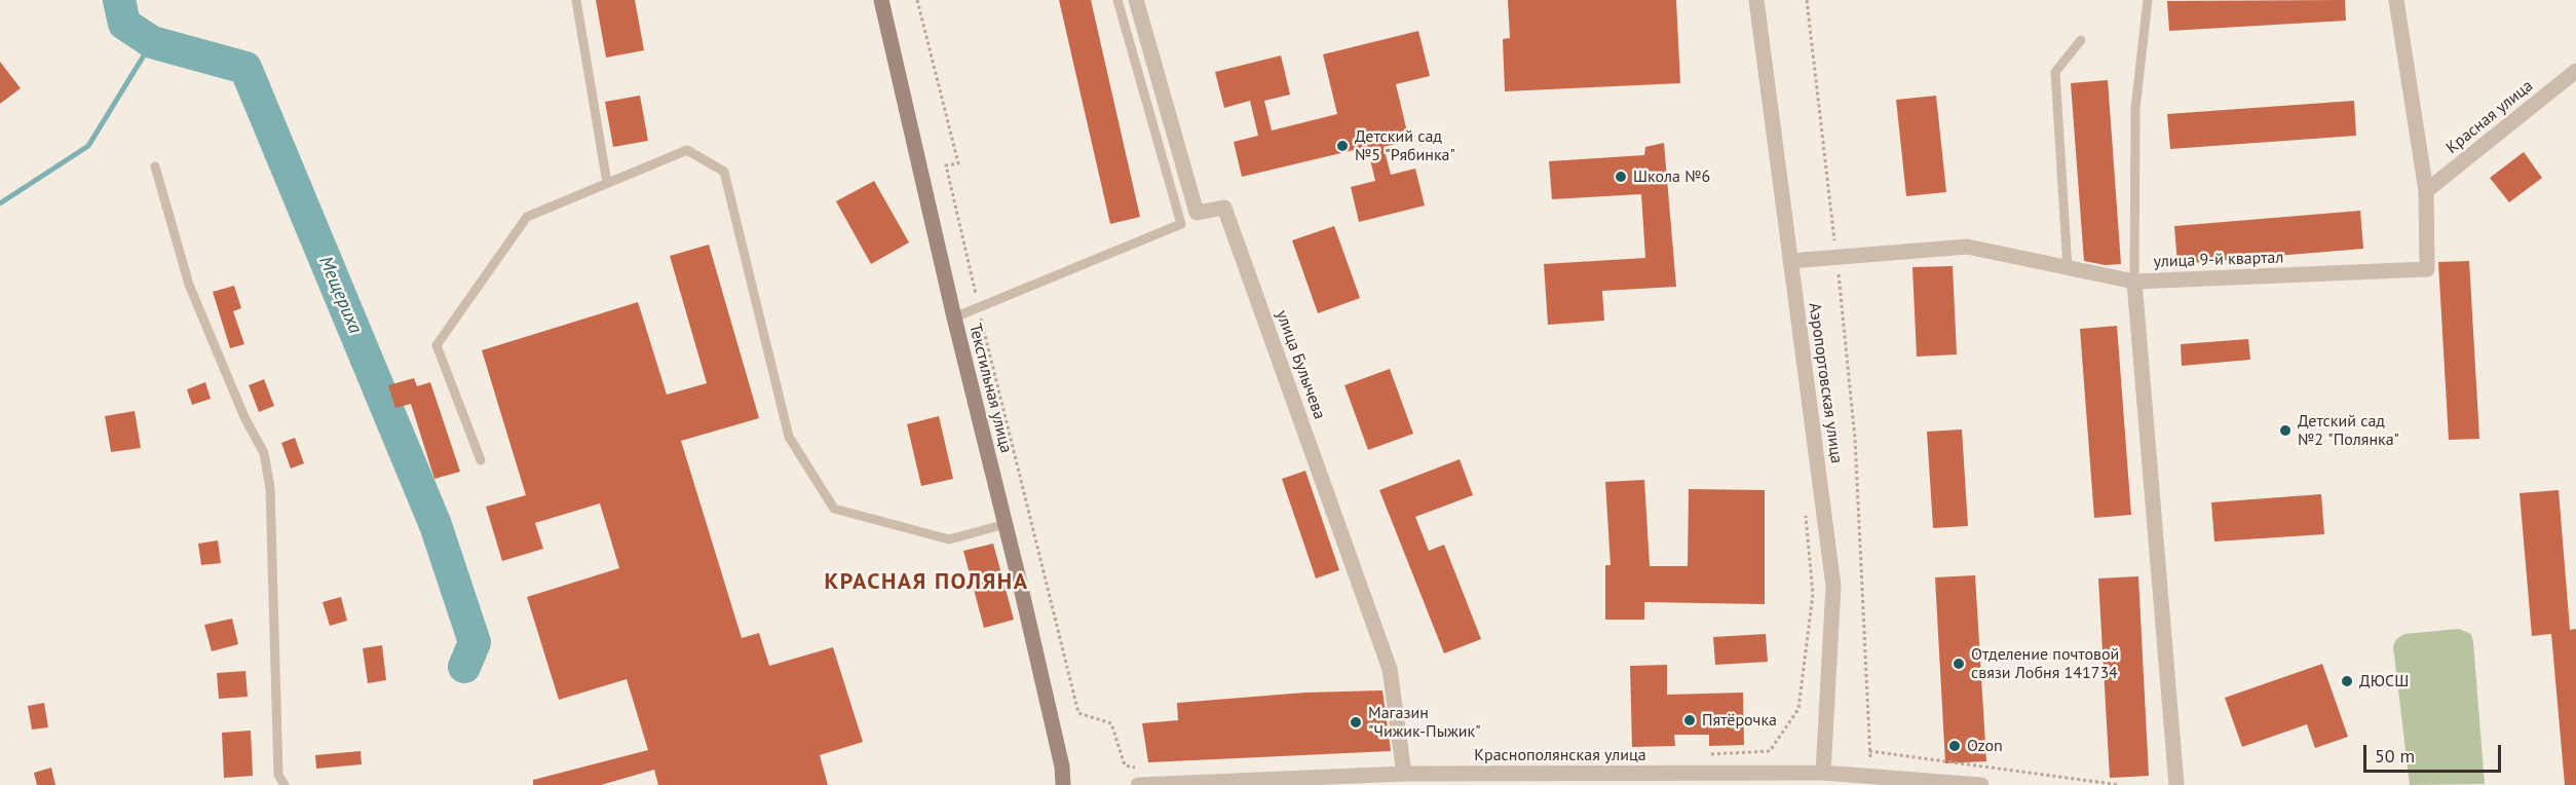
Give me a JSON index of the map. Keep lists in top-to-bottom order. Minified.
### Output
{"streets":{"main road":["Текстильная улица"],"street":["Красная улица","улица 9-й квартал","улица Булычева","Аэропортовская улица","Краснополянская улица"]},"crossings":[["Красная улица","улица 9-й квартал"],["улица Булычева","Краснополянская улица"],["Аэропортовская улица","Краснополянская улица"]],"districts":["КРАСНАЯ ПОЛЯНА"],"water":["Мещериха"],"places":["Детский сад №5 \"Рябинка\"","Школа №6","Детский сад №2 \"Полянка\"","Отделение почтовой связи Лобня 141734","ДЮСШ","Пятёрочка","Магазин \"Чижик-Пыжик\"","Ozon"],"scale_bar":"50 m"}
